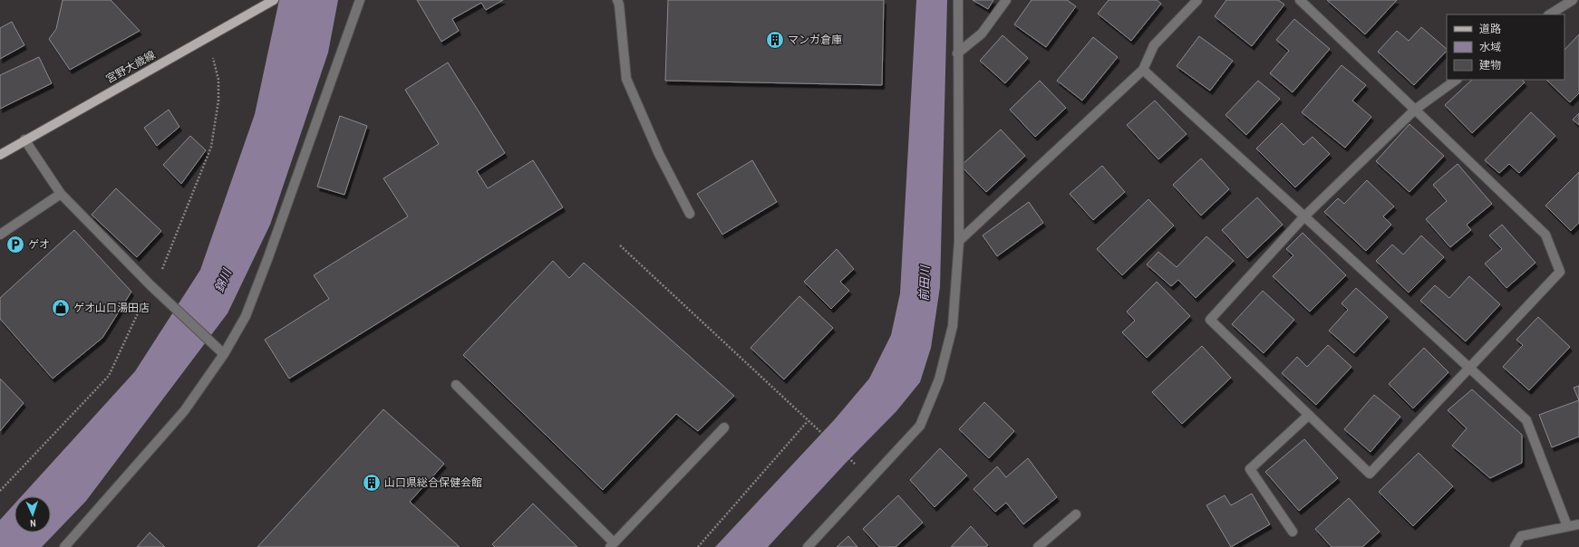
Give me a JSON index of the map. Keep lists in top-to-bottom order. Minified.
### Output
{"streets":{"main road":["宮野大歳線"]},"water":["錦川","前田川"],"places":{"building":["マンガ倉庫","山口県総合保健会館"],"parking":["ゲオ"],"shop":["ゲオ山口湯田店"]},"legend":["道路","水域","建物"],"north":"bottom"}
